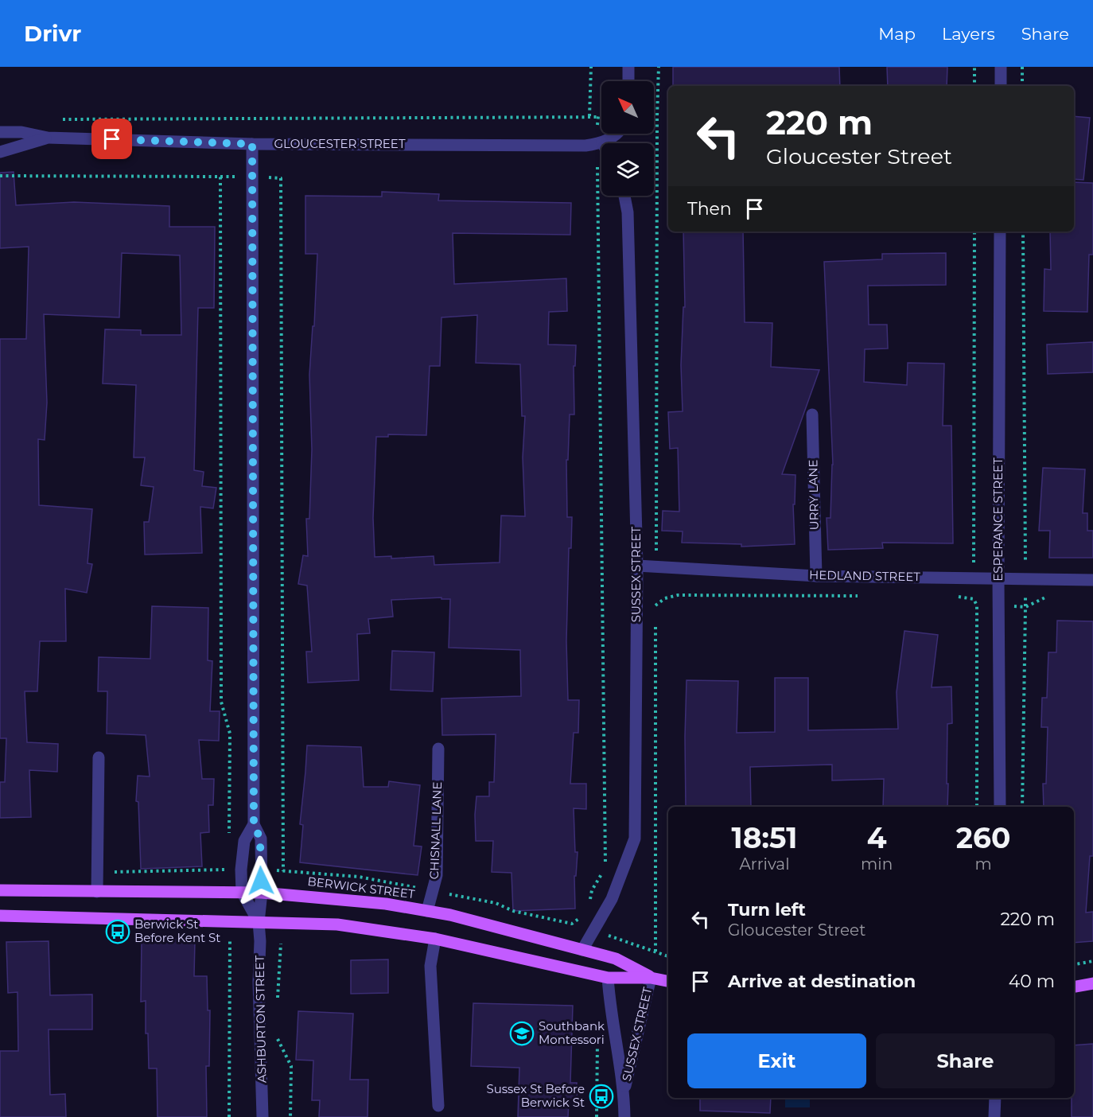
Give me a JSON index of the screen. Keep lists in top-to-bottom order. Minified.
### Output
{"streets":{"main road":["BERWICK STREET"],"street":["GLOUCESTER STREET","URRY LANE","ESPERANCE STREET","SUSSEX STREET","HEDLAND STREET","CHISNALL LANE","ASHBURTON STREET"]},"crossings":[["GLOUCESTER STREET","ASHBURTON STREET"],["URRY LANE","HEDLAND STREET"],["ESPERANCE STREET","HEDLAND STREET"],["SUSSEX STREET","HEDLAND STREET"],["SUSSEX STREET","BERWICK STREET"],["CHISNALL LANE","BERWICK STREET"],["BERWICK STREET","ASHBURTON STREET"]],"places":{"bus stop":["Berwick St Before Kent St","Sussex St Before Berwick St"],"school or university":["Southbank Montessori"]},"north":"top left","page":{"header":"Drivr","nav":["Map","Layers","Share"],"turn":["220 m","Gloucester Street"],"then":"Then","eta":["18:51","Arrival","4","min","260","m"],"list":[{"name":"Turn left","note":"Gloucester Street","value":"220 m"},{"name":"Arrive at destination","value":"40 m"}],"buttons":["Exit","Share"]}}
